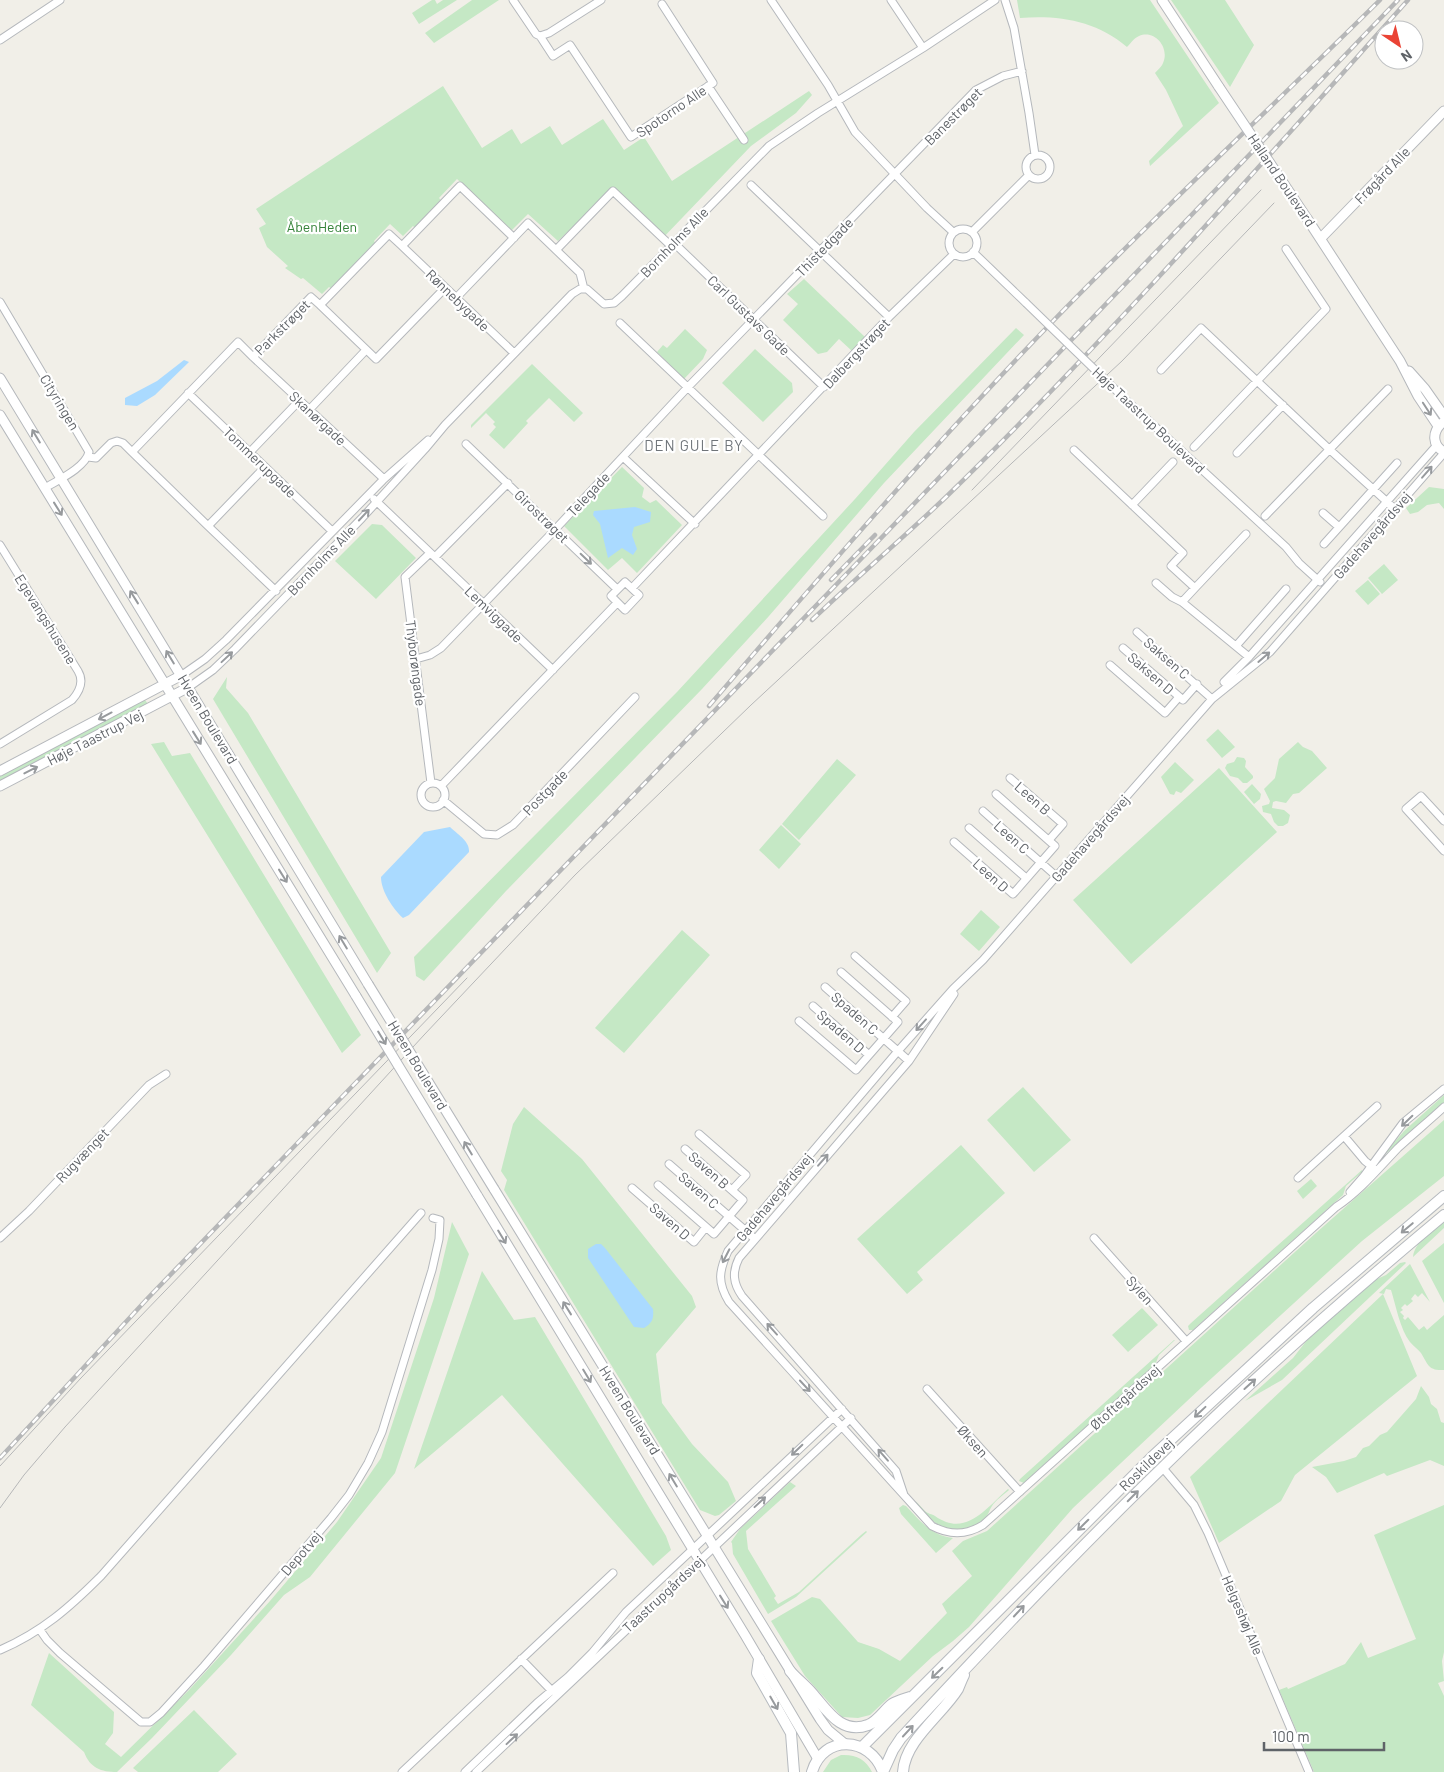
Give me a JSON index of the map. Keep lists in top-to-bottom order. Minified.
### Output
{"streets":{"main road":["Roskildevej"],"street":["Spotorno Alle","Banestrøget","Frøgård Alle","Halland Boulevard","Bornholms Alle","Thistedgade","Rønnebygade","Carl Gustavs Gade","Parkstrøget","Dalbergstrøget","Cityringen","Skanørgade","Høje Taastrup Boulevard","Tommerupgade","Telegade","Girostrøget","Gadehavegårdsvej","Lemviggade","Egevangshusene","Saksen C","Thyborøngade","Saksen D","Hveen Boulevard","Høje Taastrup Vej","Postgade","Leen B","Leen C","Leen D","Spaden C","Spaden D","Rugvænget","Saven B","Saven C","Saven D","Sylen","Øtoftegårdsvej","Øksen","Depotvej","Taastrupgårdsvej","Helgeshøj Alle"]},"crossings":[["Banestrøget","Thistedgade"],["Frøgård Alle","Halland Boulevard"],["Bornholms Alle","Rønnebygade"],["Bornholms Alle","Carl Gustavs Gade"],["Bornholms Alle","Skanørgade"],["Bornholms Alle","Tommerupgade"],["Bornholms Alle","Lemviggade"],["Bornholms Alle","Hveen Boulevard"],["Bornholms Alle","Høje Taastrup Vej"],["Thistedgade","Carl Gustavs Gade"],["Thistedgade","Telegade"],["Rønnebygade","Parkstrøget"],["Carl Gustavs Gade","Dalbergstrøget"],["Carl Gustavs Gade","Telegade"],["Parkstrøget","Skanørgade"],["Parkstrøget","Tommerupgade"],["Dalbergstrøget","Høje Taastrup Boulevard"],["Høje Taastrup Boulevard","Gadehavegårdsvej"],["Telegade","Girostrøget"],["Telegade","Lemviggade"],["Telegade","Thyborøngade"],["Gadehavegårdsvej","Saksen C"],["Gadehavegårdsvej","Leen C"],["Gadehavegårdsvej","Spaden C"],["Gadehavegårdsvej","Saven C"],["Gadehavegårdsvej","Øtoftegårdsvej"],["Gadehavegårdsvej","Taastrupgårdsvej"],["Lemviggade","Thyborøngade"],["Saksen C","Saksen D"],["Thyborøngade","Postgade"],["Hveen Boulevard","Høje Taastrup Vej"],["Hveen Boulevard","Taastrupgårdsvej"],["Leen B","Leen C"],["Leen B","Leen D"],["Leen C","Leen D"],["Spaden C","Spaden D"],["Saven B","Saven C"],["Saven B","Saven D"],["Saven C","Saven D"],["Sylen","Øtoftegårdsvej"],["Øtoftegårdsvej","Øksen"],["Øtoftegårdsvej","Taastrupgårdsvej"],["Roskildevej","Helgeshøj Alle"]],"one_way":["Girostrøget"],"districts":["DEN GULE BY"],"parks":["ÅbenHeden"],"scale_bar":"100 m","north":"bottom right"}
